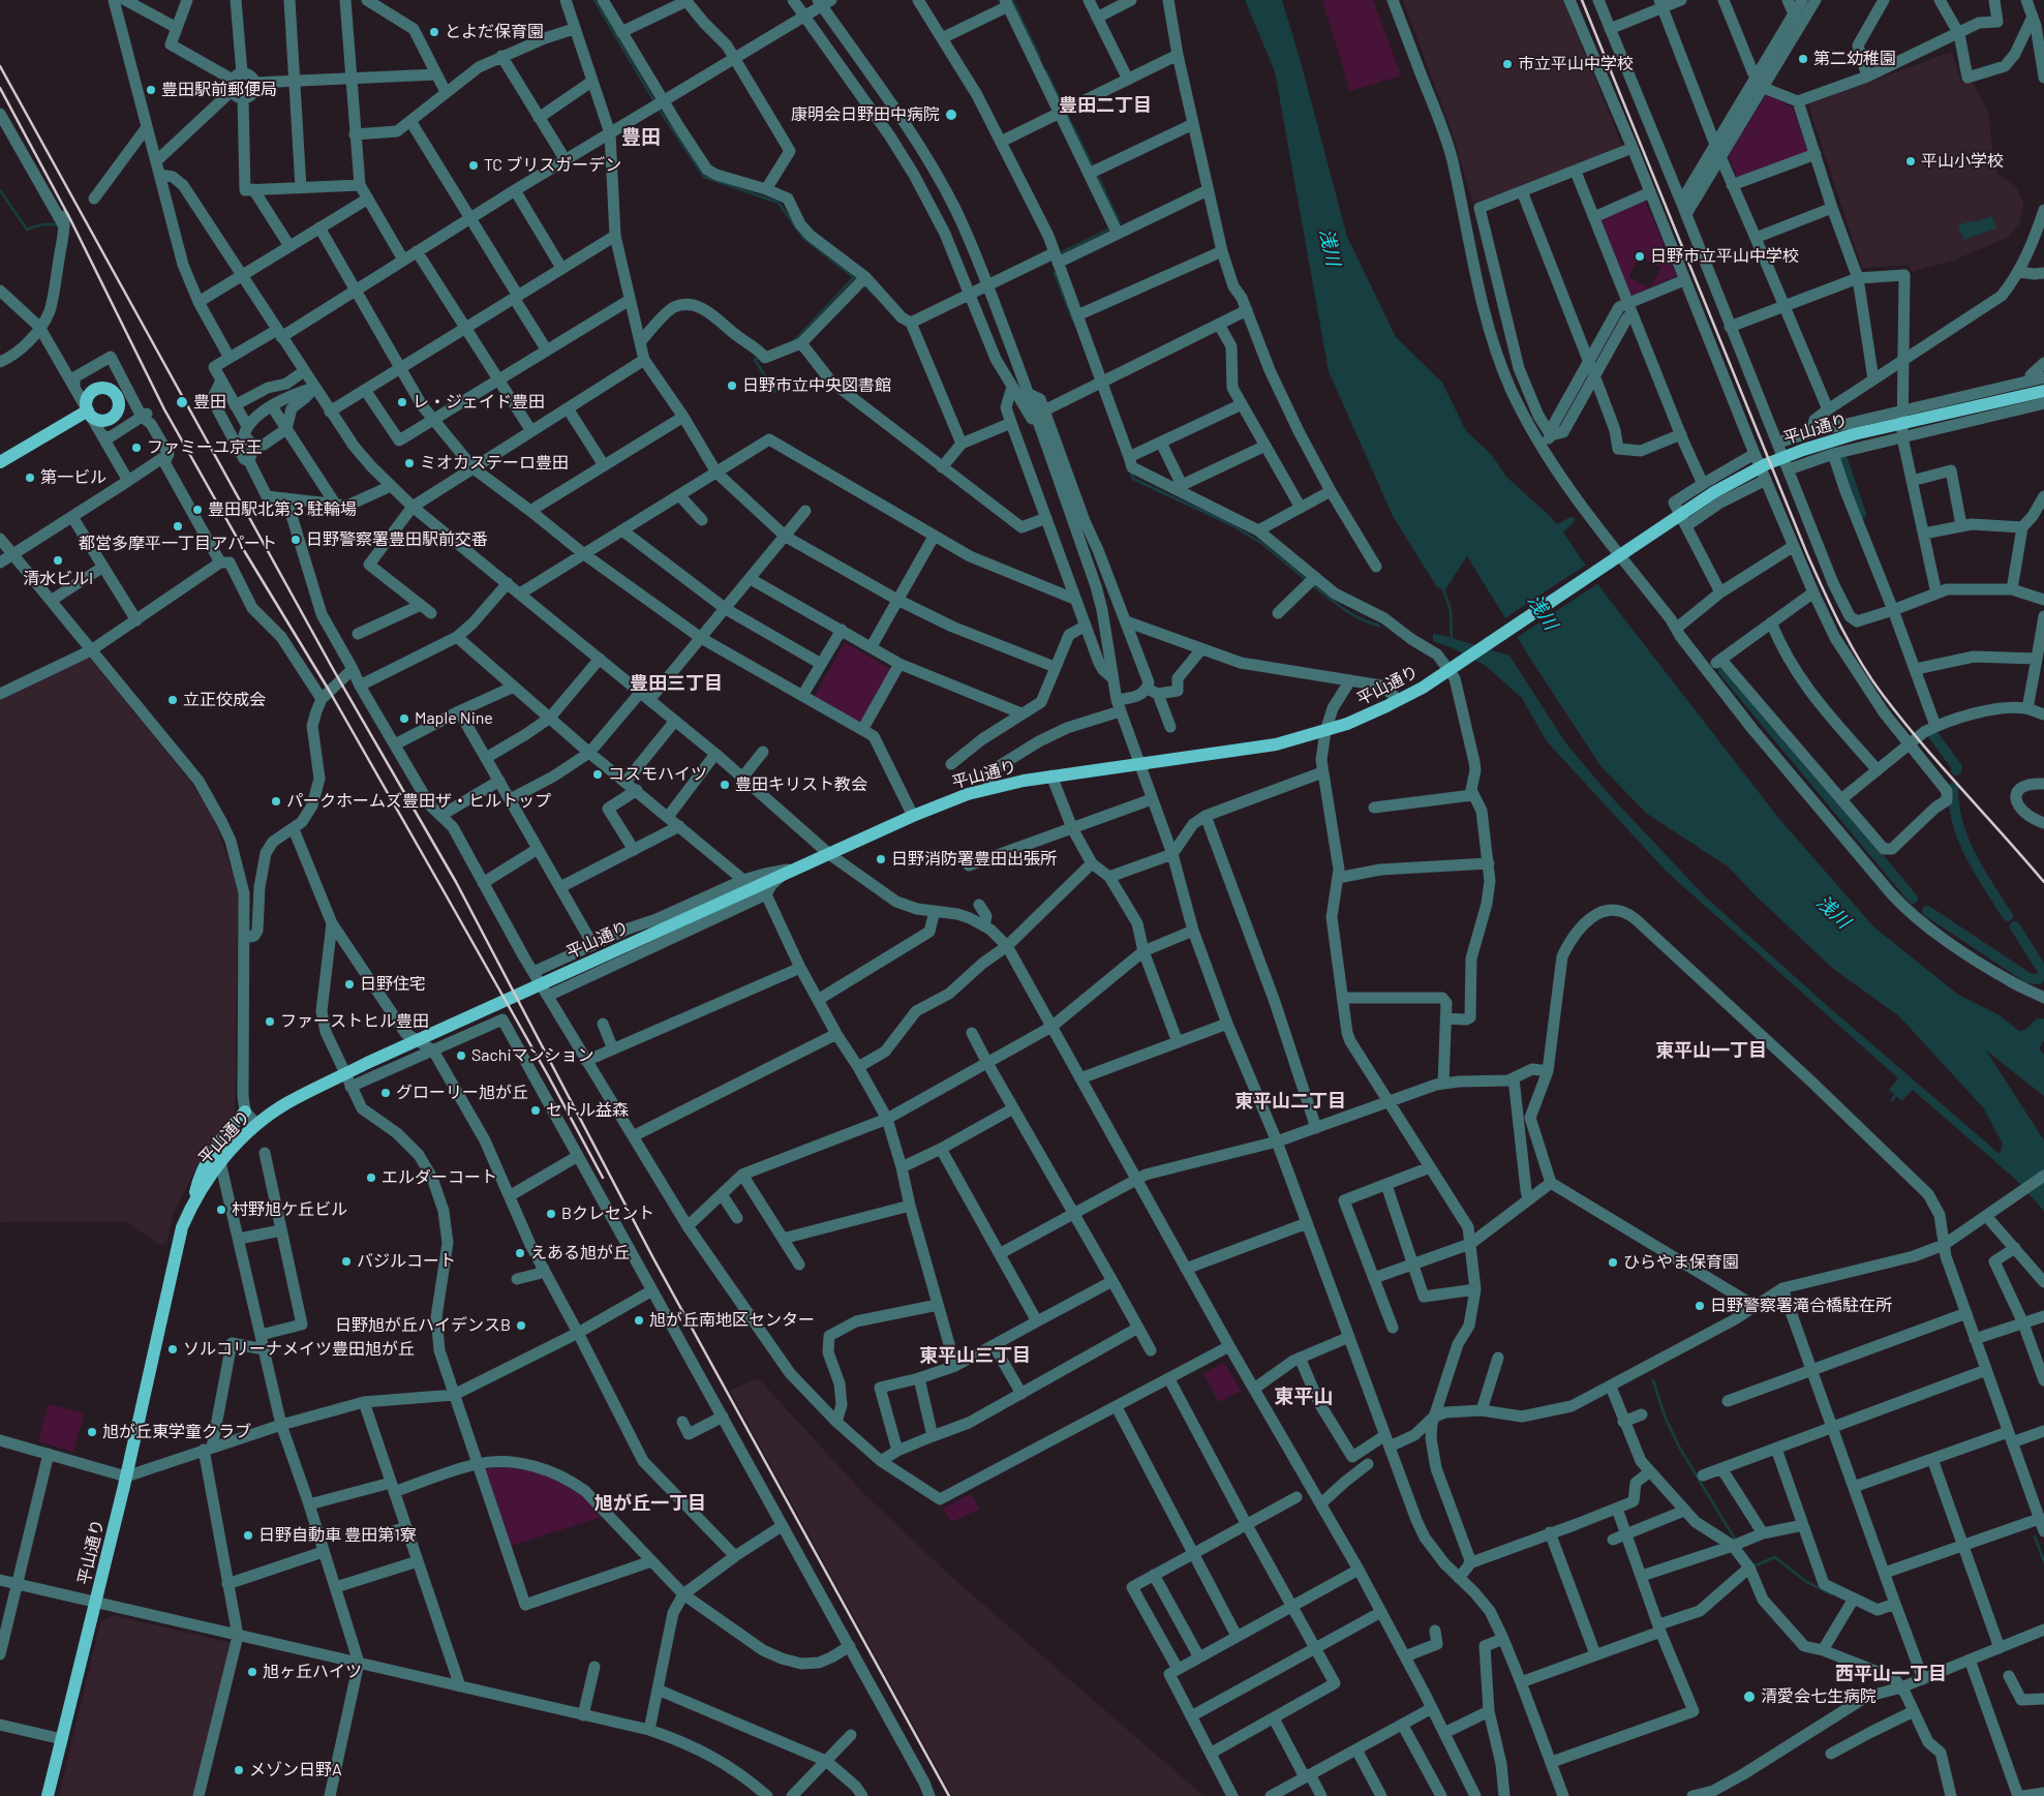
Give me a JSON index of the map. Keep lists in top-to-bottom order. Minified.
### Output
{"streets":{"main road":["平山通り"]},"districts":["豊田二丁目","豊田","豊田三丁目","東平山一丁目","東平山二丁目","東平山三丁目","東平山","旭が丘一丁目","西平山一丁目"],"water":["浅川"],"places":["とよだ保育園","第二幼稚園","市立平山中学校","豊田駅前郵便局","康明会日野田中病院","平山小学校","TC ブリスガーデン","日野市立平山中学校","日野市立中央図書館","豊田","レ・ジェイド豊田","ファミーユ京王","ミオカステーロ豊田","第一ビル","豊田駅北第３駐輪場","都営多摩平一丁目アパート","日野警察署豊田駅前交番","清水ビルI","立正佼成会","Maple Nine","コスモハイツ","豊田キリスト教会","パークホームズ豊田ザ・ヒルトップ","日野消防署豊田出張所","日野住宅","ファーストヒル豊田","Sachiマンション","グローリー旭が丘","セトル益森","エルダーコート","村野旭ケ丘ビル","Bクレセント","えある旭が丘","バジルコート","ひらやま保育園","日野警察署滝合橋駐在所","旭が丘南地区センター","日野旭が丘ハイデンスB","ソルコリーナメイツ豊田旭が丘","旭が丘東学童クラブ","日野自動車 豊田第1寮","旭ヶ丘ハイツ","清愛会七生病院","メゾン日野A"]}
